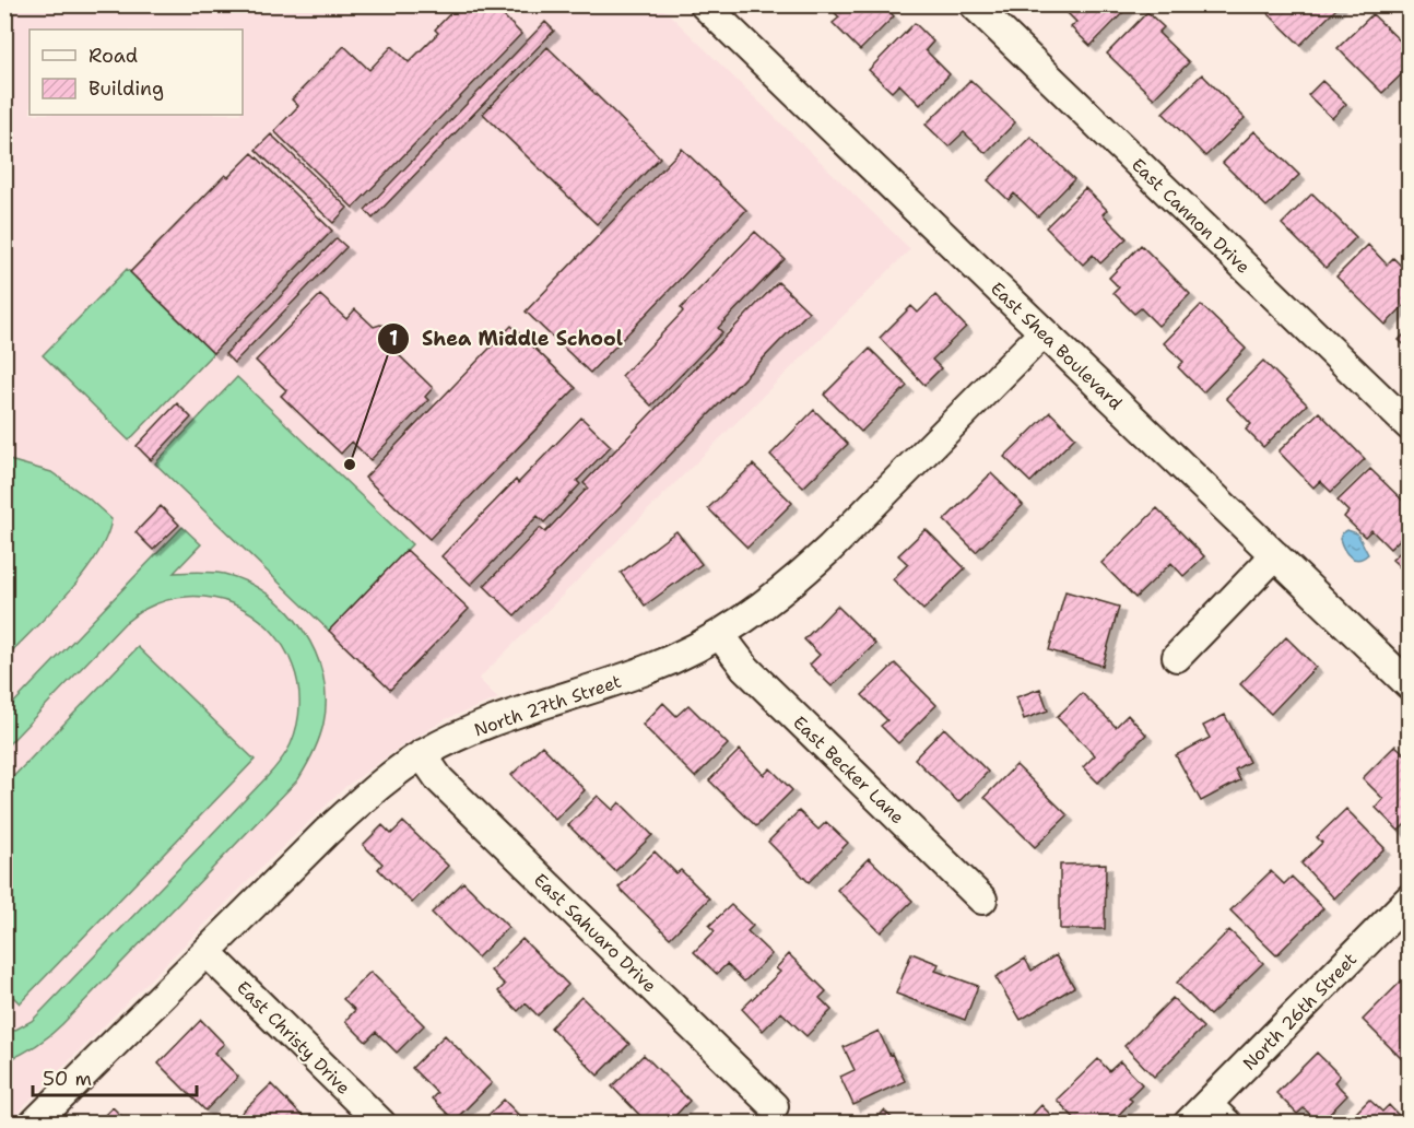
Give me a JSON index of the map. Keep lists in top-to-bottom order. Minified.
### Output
{"streets":{"street":["East Cannon Drive","East Shea Boulevard","North 27th Street","East Becker Lane","East Sahuaro Drive","North 26th Street","East Christy Drive"]},"crossings":[["East Shea Boulevard","North 27th Street"],["North 27th Street","East Becker Lane"],["North 27th Street","East Sahuaro Drive"],["North 27th Street","East Christy Drive"]],"places":["Shea Middle School"],"legend":["Road","Building"],"scale_bar":"50 m"}
